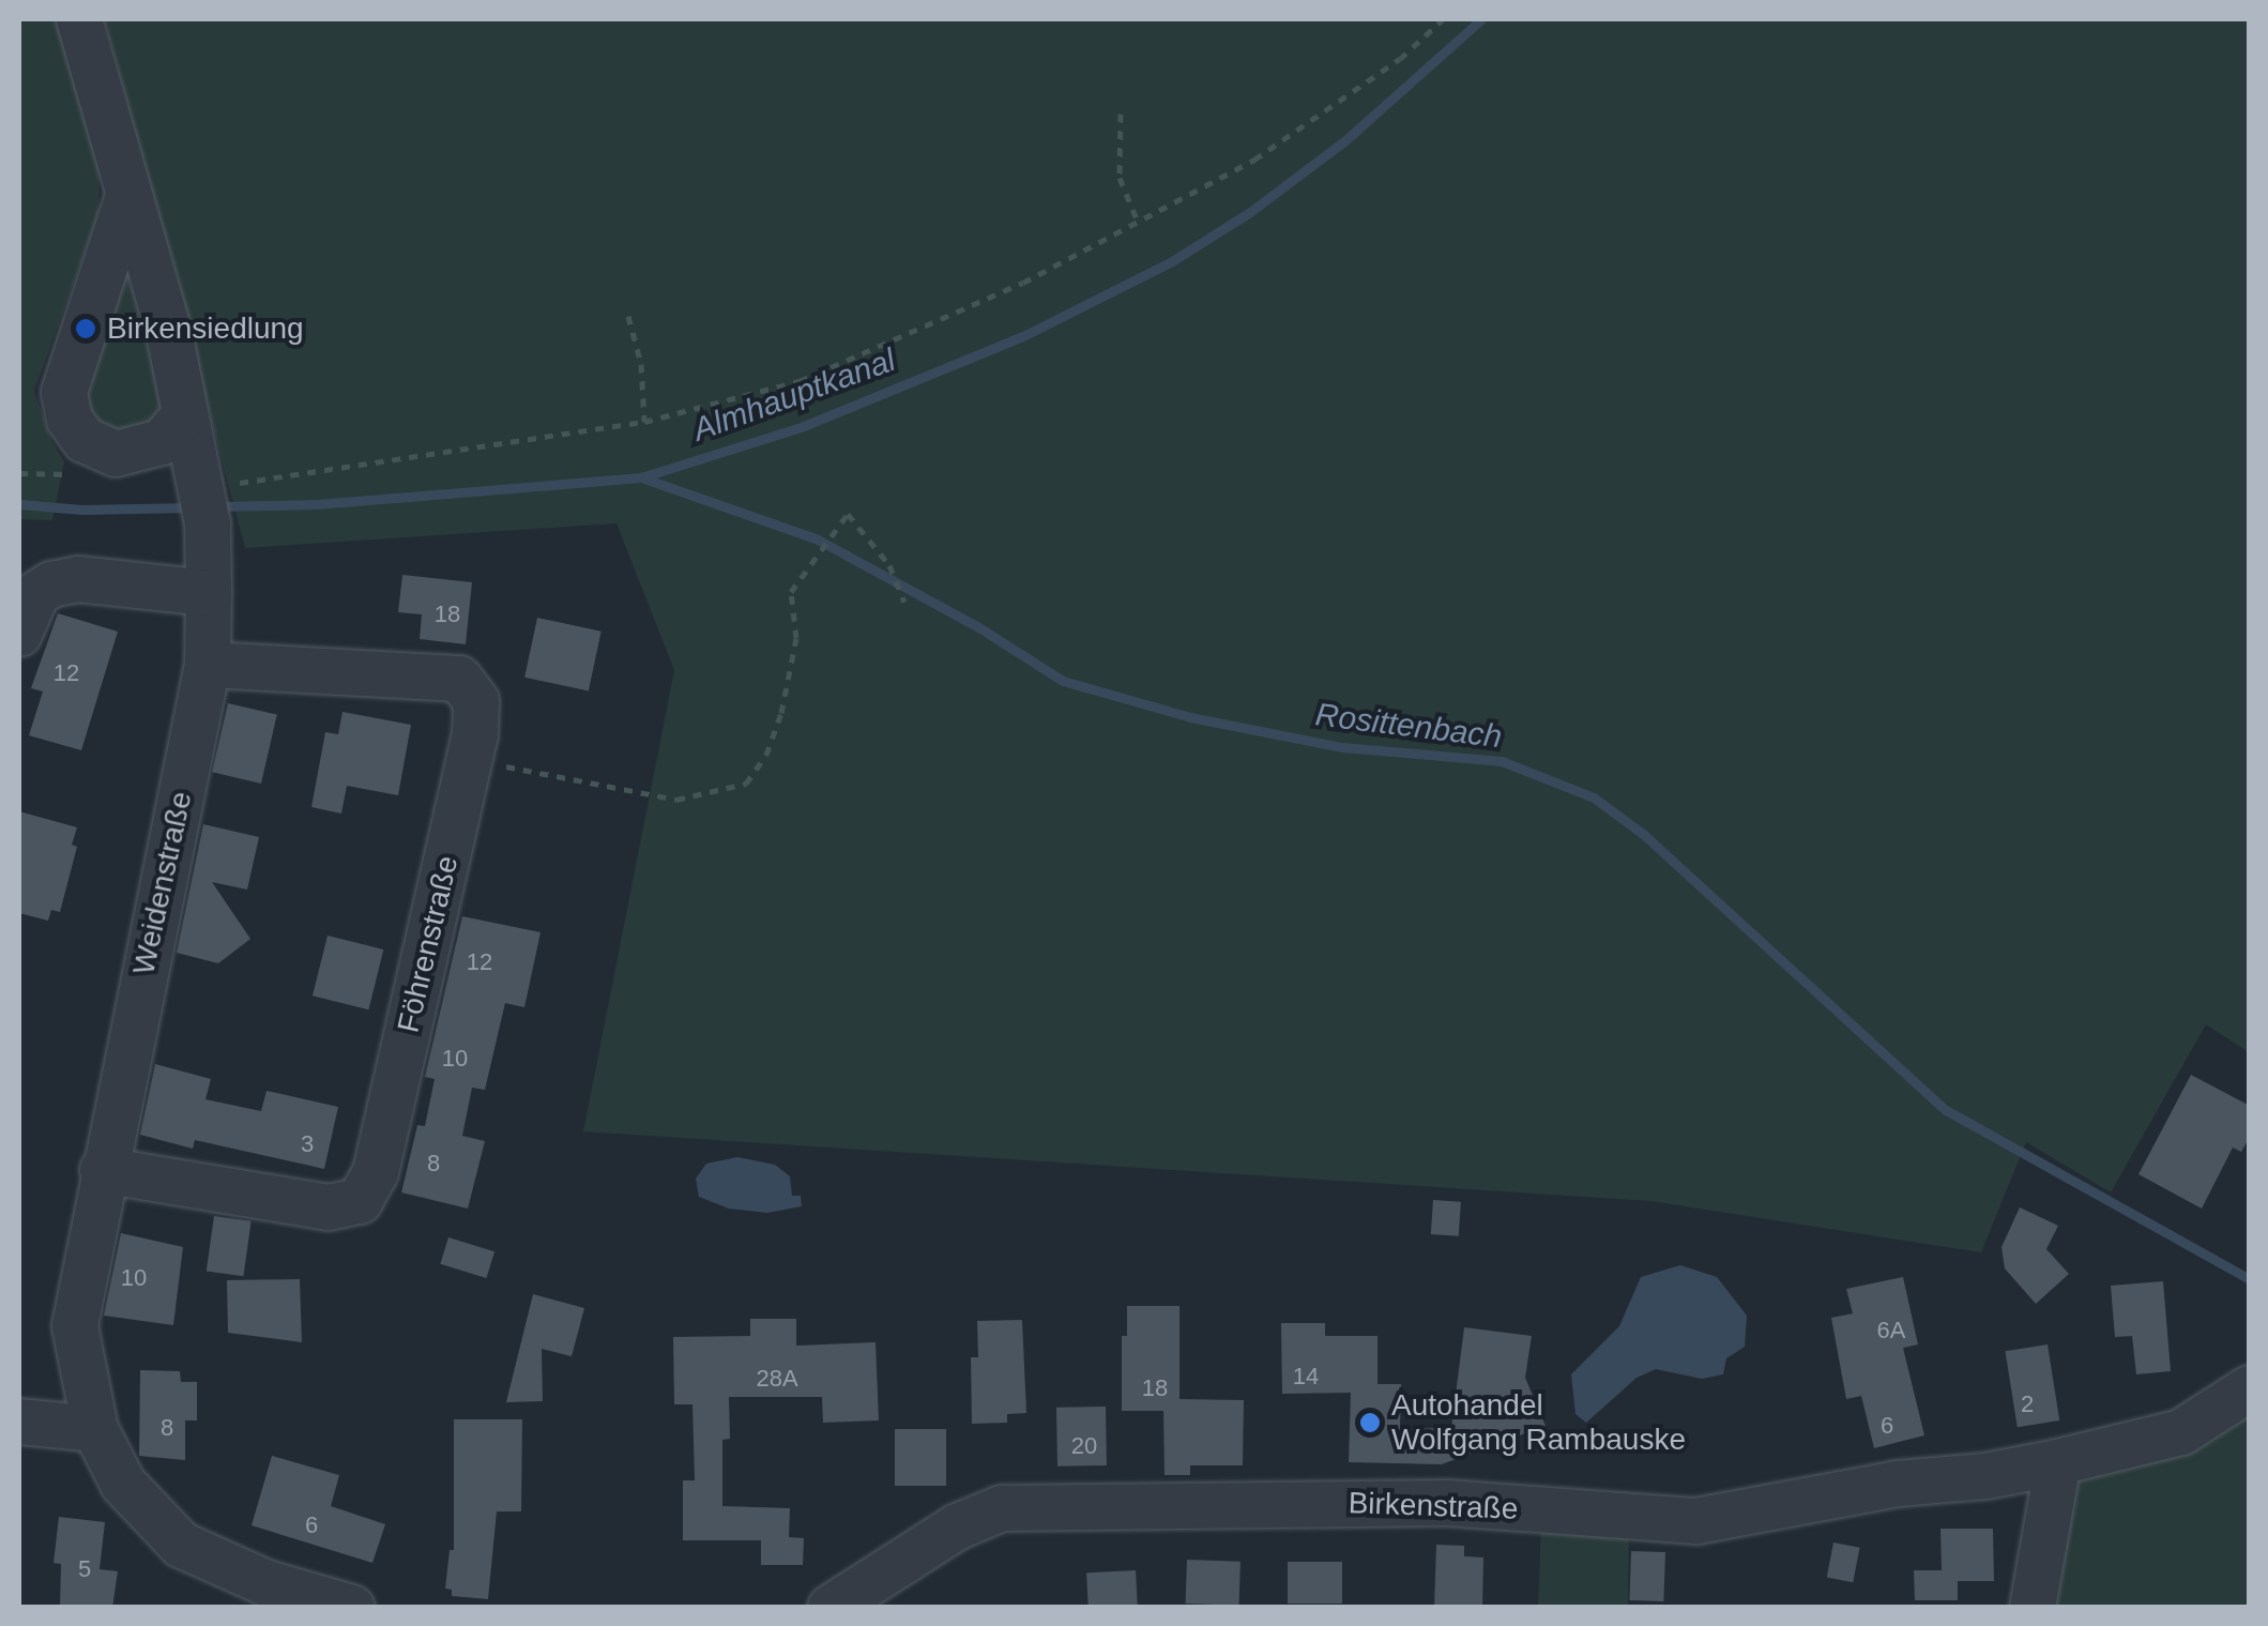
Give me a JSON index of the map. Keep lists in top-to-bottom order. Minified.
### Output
{"streets":{"street":["Weidenstraße","Föhrenstraße","Birkenstraße"]},"crossings":[["Weidenstraße","Föhrenstraße"]],"water":["Almhauptkanal","Rosittenbach"],"places":["Birkensiedlung","Autohandel Wolfgang Rambauske"],"house_numbers":["18","12","12","10","3","8","10","6A","14","28A","18","2","6","8","20","6","5"]}
